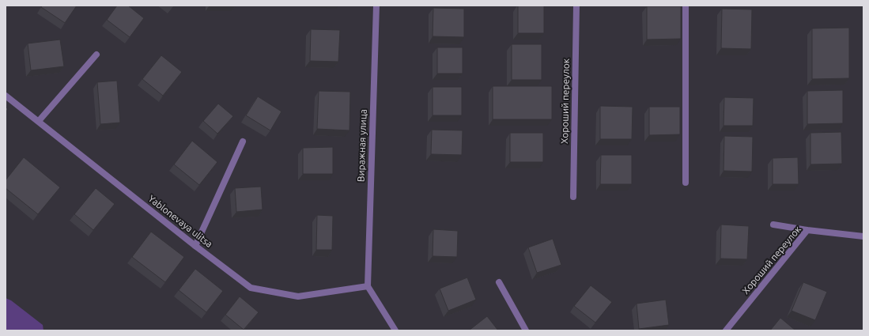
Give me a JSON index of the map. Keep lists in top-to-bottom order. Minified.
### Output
{"streets":{"street":["Хороший переулок","Виражная улица","Yablonevaya ulitsa"]},"crossings":[["Виражная улица","Yablonevaya ulitsa"]]}
